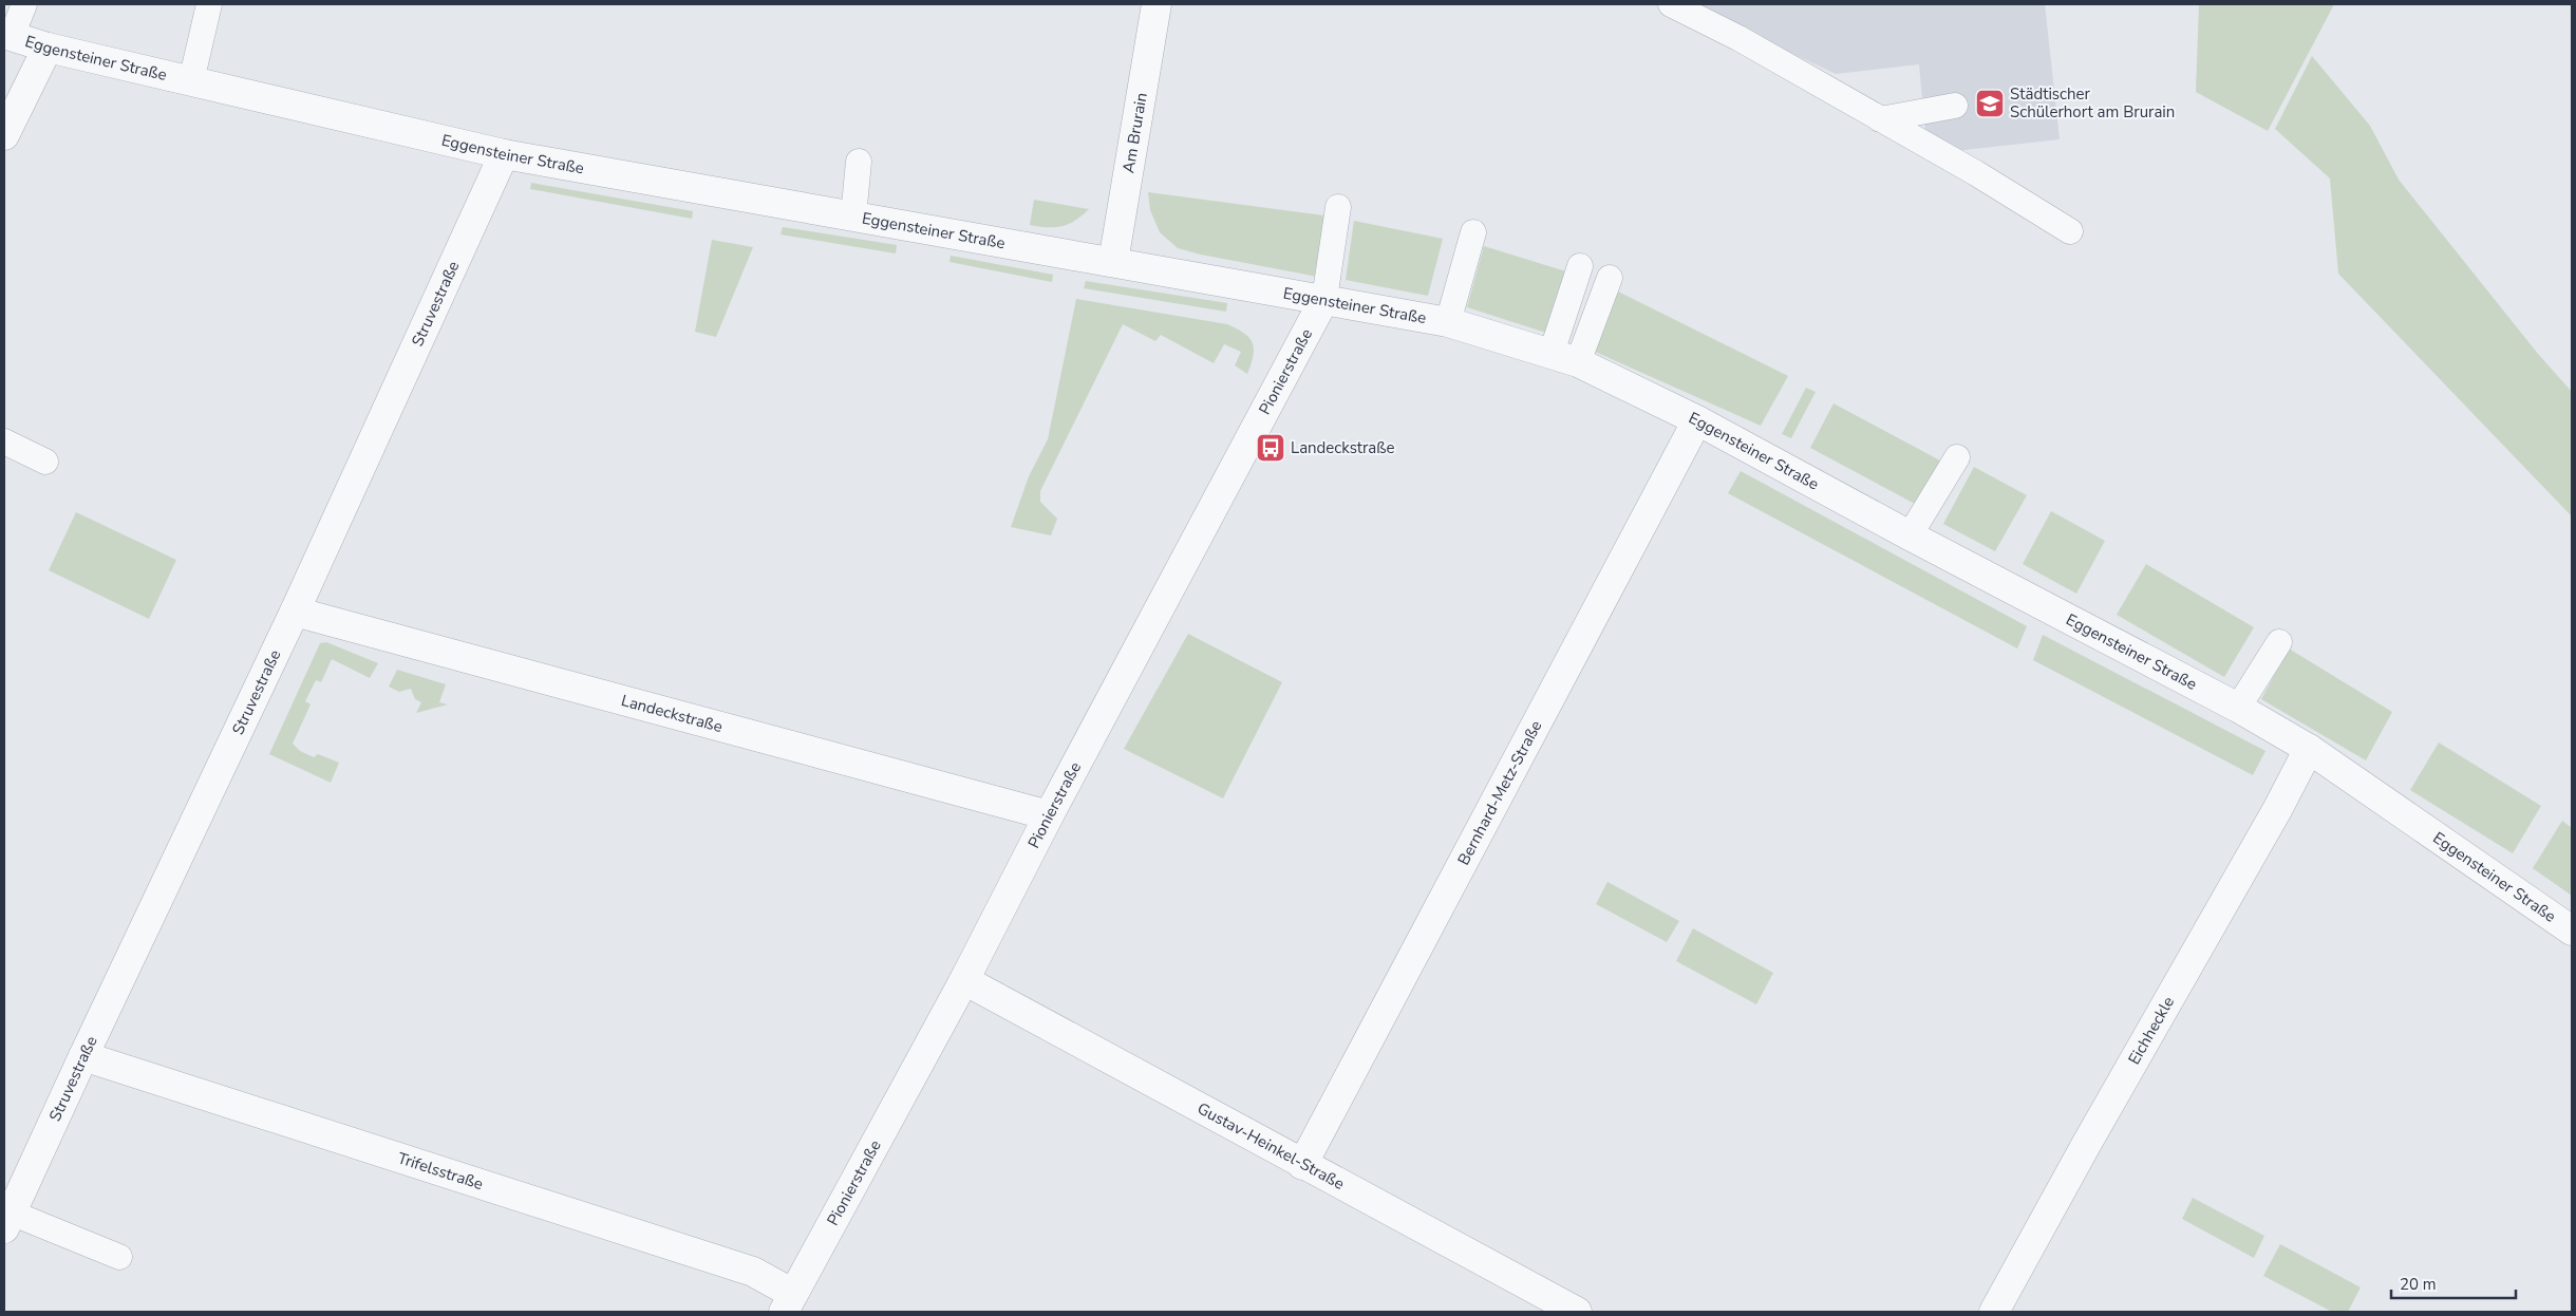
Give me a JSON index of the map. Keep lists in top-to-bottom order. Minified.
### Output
{"streets":{"street":["Eggensteiner Straße","Am Brurain","Struvestraße","Pionierstraße","Landeckstraße","Bernhard-Metz-Straße","Eichheckle","Gustav-Heinkel-Straße","Trifelsstraße"]},"crossings":[["Eggensteiner Straße","Am Brurain"],["Eggensteiner Straße","Struvestraße"],["Eggensteiner Straße","Pionierstraße"],["Eggensteiner Straße","Bernhard-Metz-Straße"],["Eggensteiner Straße","Eichheckle"],["Struvestraße","Landeckstraße"],["Struvestraße","Trifelsstraße"],["Pionierstraße","Landeckstraße"],["Pionierstraße","Gustav-Heinkel-Straße"],["Pionierstraße","Trifelsstraße"],["Bernhard-Metz-Straße","Gustav-Heinkel-Straße"]],"places":{"school or university":["Städtischer Schülerhort am Brurain"],"bus stop":["Landeckstraße"]},"scale_bar":"20 m"}
